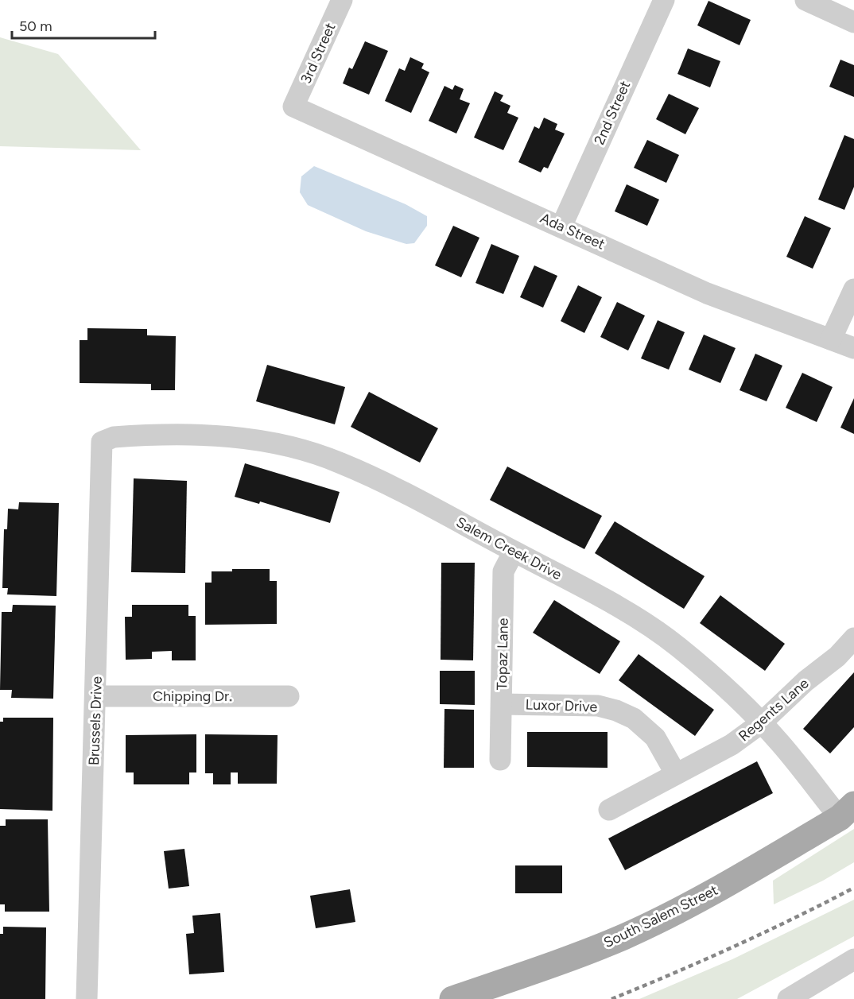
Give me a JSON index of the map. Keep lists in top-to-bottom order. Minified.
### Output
{"streets":{"main road":["South Salem Street"],"street":["3rd Street","2nd Street","Ada Street","Salem Creek Drive","Topaz Lane","Chipping Dr.","Luxor Drive","Regents Lane","Brussels Drive"]},"crossings":[["3rd Street","Ada Street"],["2nd Street","Ada Street"],["Salem Creek Drive","Topaz Lane"],["Salem Creek Drive","Regents Lane"],["Salem Creek Drive","Brussels Drive"],["Salem Creek Drive","South Salem Street"],["Topaz Lane","Luxor Drive"],["Chipping Dr.","Brussels Drive"],["Luxor Drive","Regents Lane"]],"scale_bar":"50 m"}
